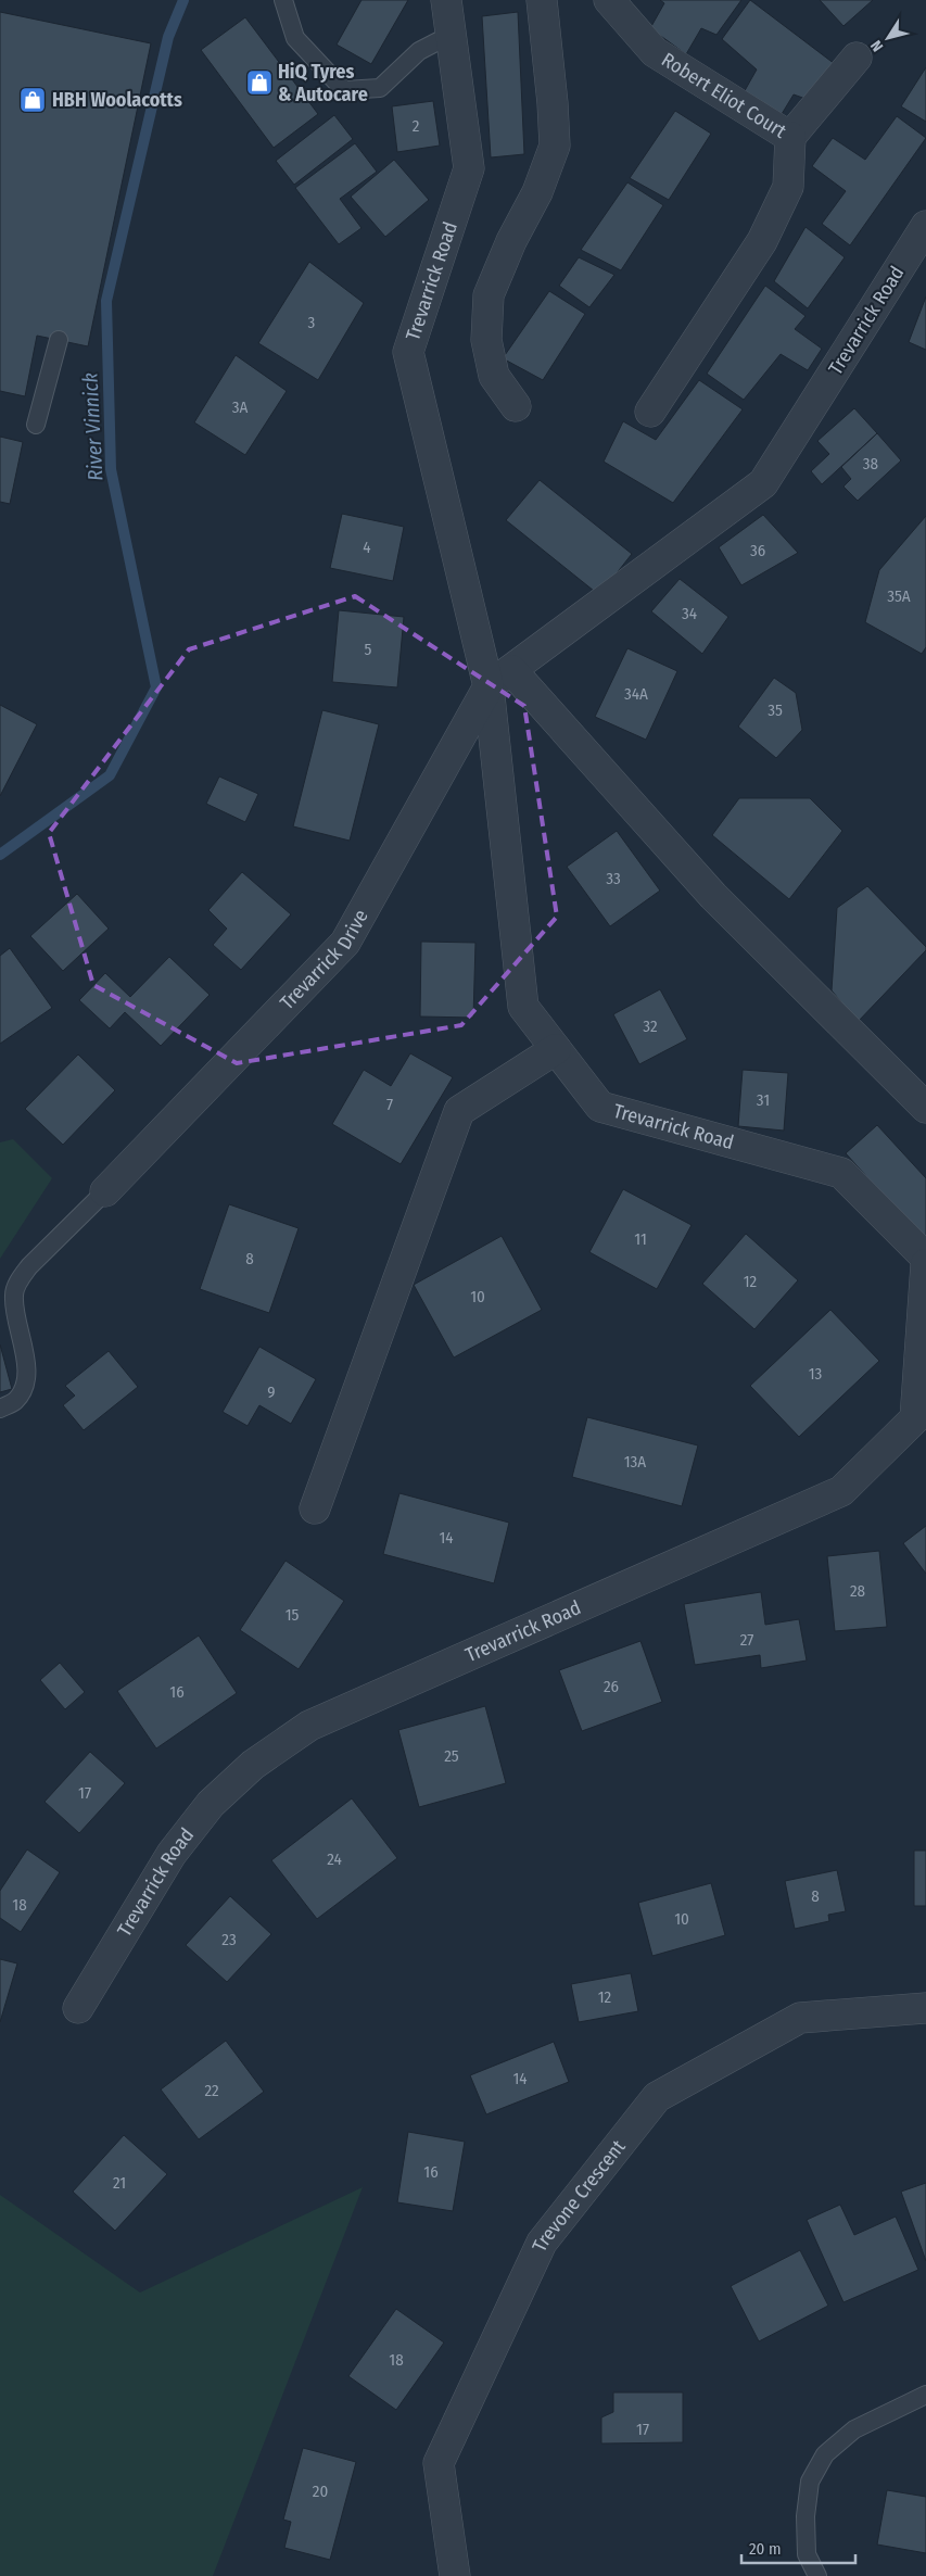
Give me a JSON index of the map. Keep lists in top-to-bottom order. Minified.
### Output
{"streets":{"street":["Robert Eliot Court","Trevarrick Road","Trevarrick Drive","Trevone Crescent"]},"crossings":[["Trevarrick Road","Trevarrick Drive"]],"water":["River Vinnick"],"places":{"shop":["HiQ Tyres & Autocare","HBH Woolacotts"]},"house_numbers":["2","3","3A","38","4","36","35A","34","5","34A","35","33","32","31","7","11","8","12","10","13","9","13A","14","28","15","27","26","16","25","17","24","8","18","10","23","12","14","22","16","21","18","17","20"],"scale_bar":"20 m","north":"bottom left"}
